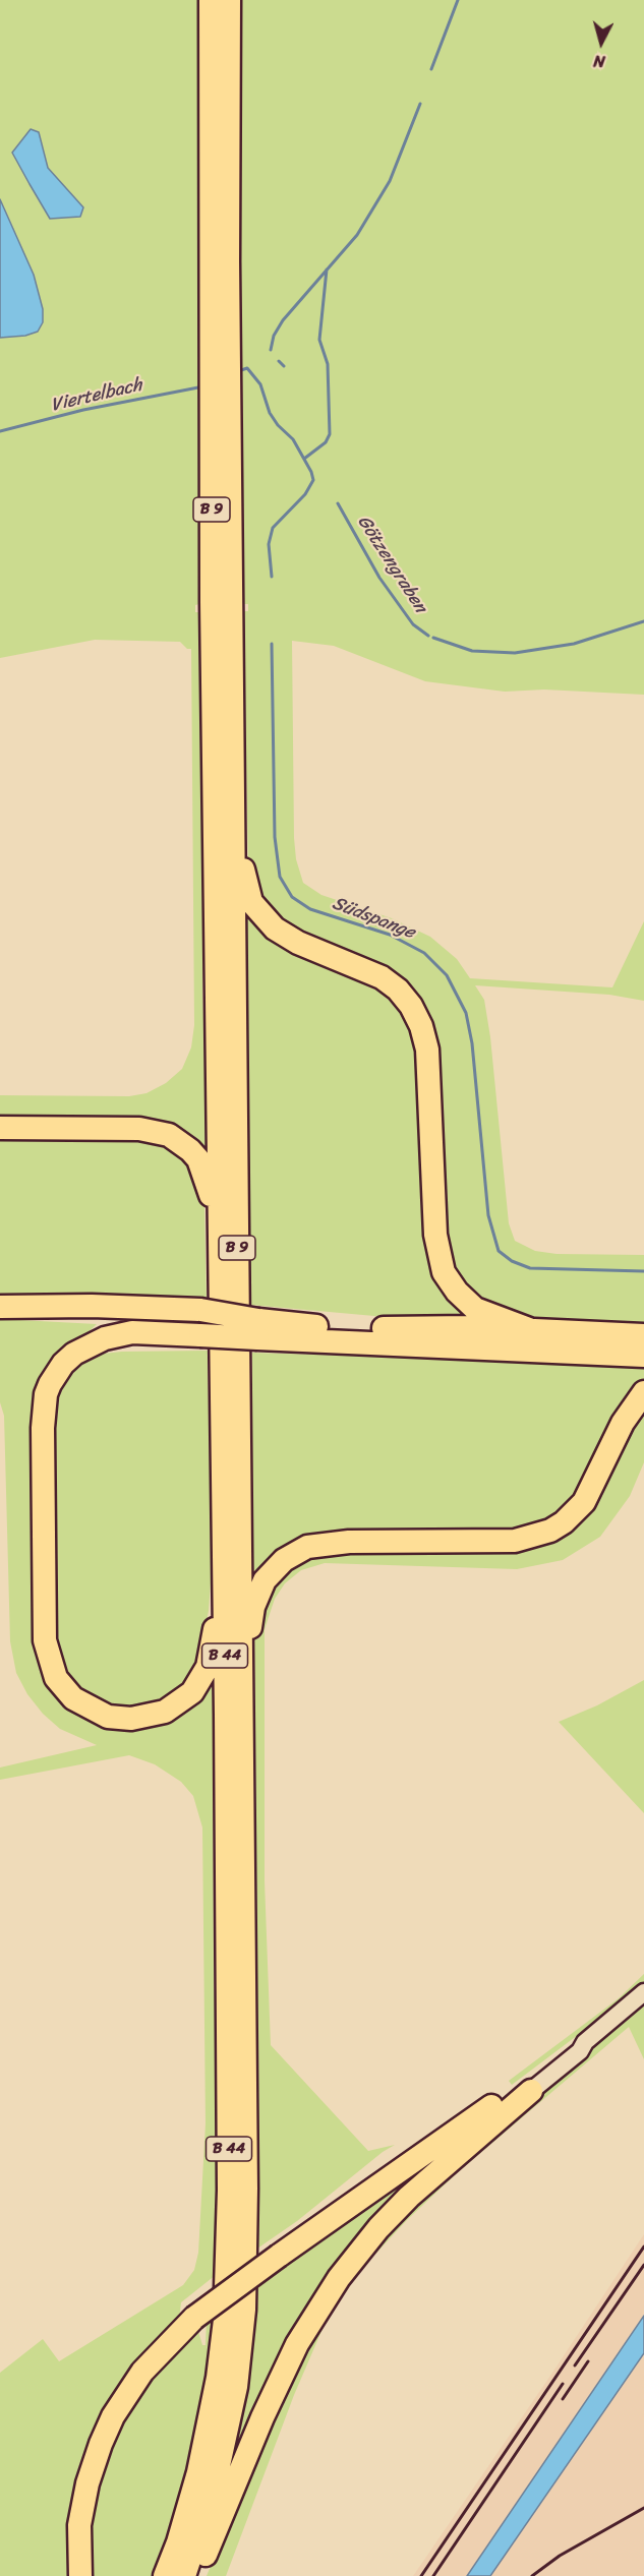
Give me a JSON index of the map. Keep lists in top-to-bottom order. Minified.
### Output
{"streets":{"highway":["B 9","B 44"]},"crossings":[["B 9","B 44"]],"water":["Viertelbach","Götzengraben","Südspange"],"north":"bottom"}
